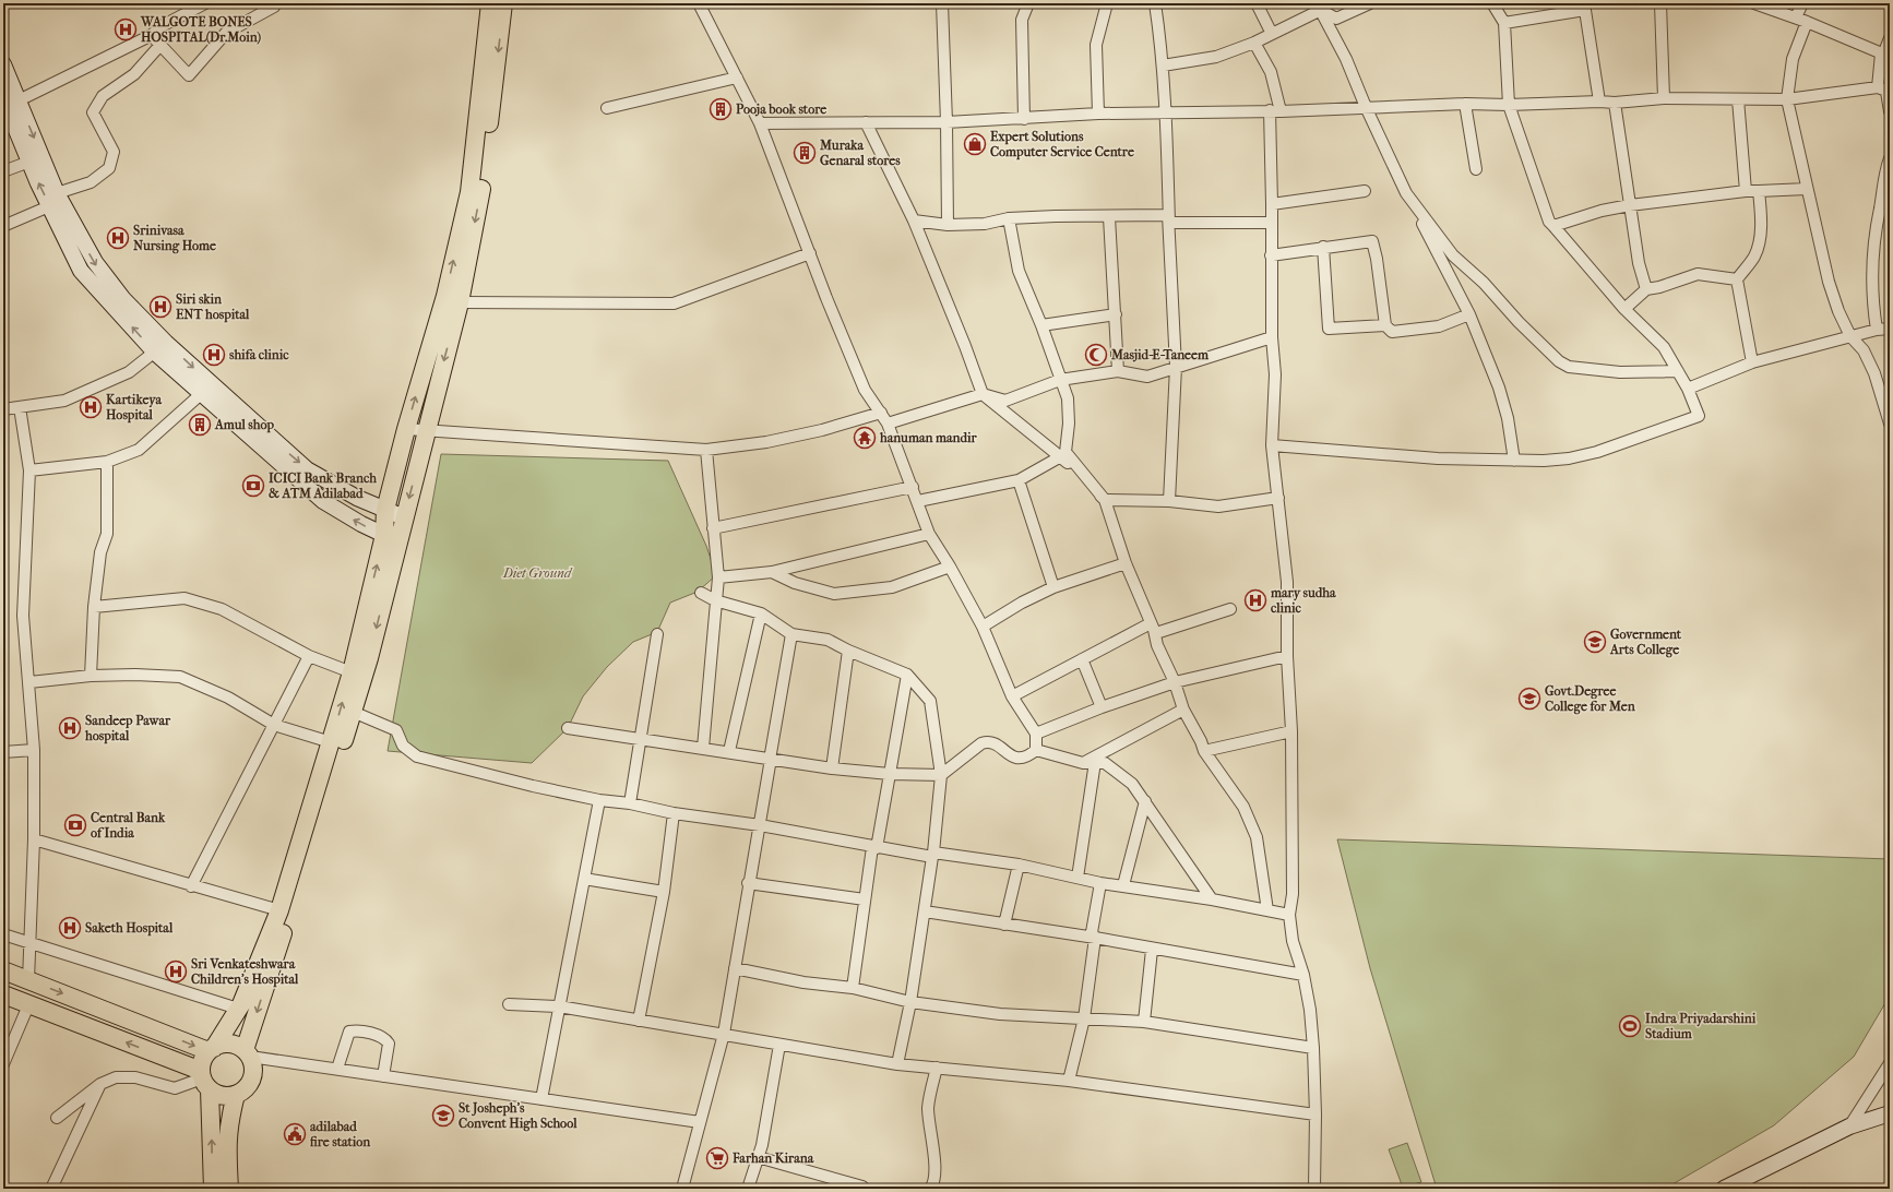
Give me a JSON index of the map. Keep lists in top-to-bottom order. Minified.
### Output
{"parks":["Diet Ground"],"places":{"hospital":["WALGOTE BONES HOSPITAL(Dr.Moin)","Srinivasa Nursing Home","Siri skin ENT hospital","shifa clinic","Kartikeya Hospital","mary sudha clinic","Sandeep Pawar hospital","Saketh Hospital","Sri Venkateshwara Children's Hospital"],"building":["Pooja book store","Muraka Genaral stores","Amul shop"],"shop":["Expert Solutions Computer Service Centre"],"mosque":["Masjid-E-Taneem"],"temple":["hanuman mandir"],"bank":["ICICI Bank Branch & ATM Adilabad","Central Bank of India"],"school or university":["Government Arts College","Govt.Degree College for Men","St Josheph's Convent High School"],"sports":["Indra Priyadarshini Stadium"],"public building":["adilabad fire station"],"supermarket":["Farhan Kirana"]}}
